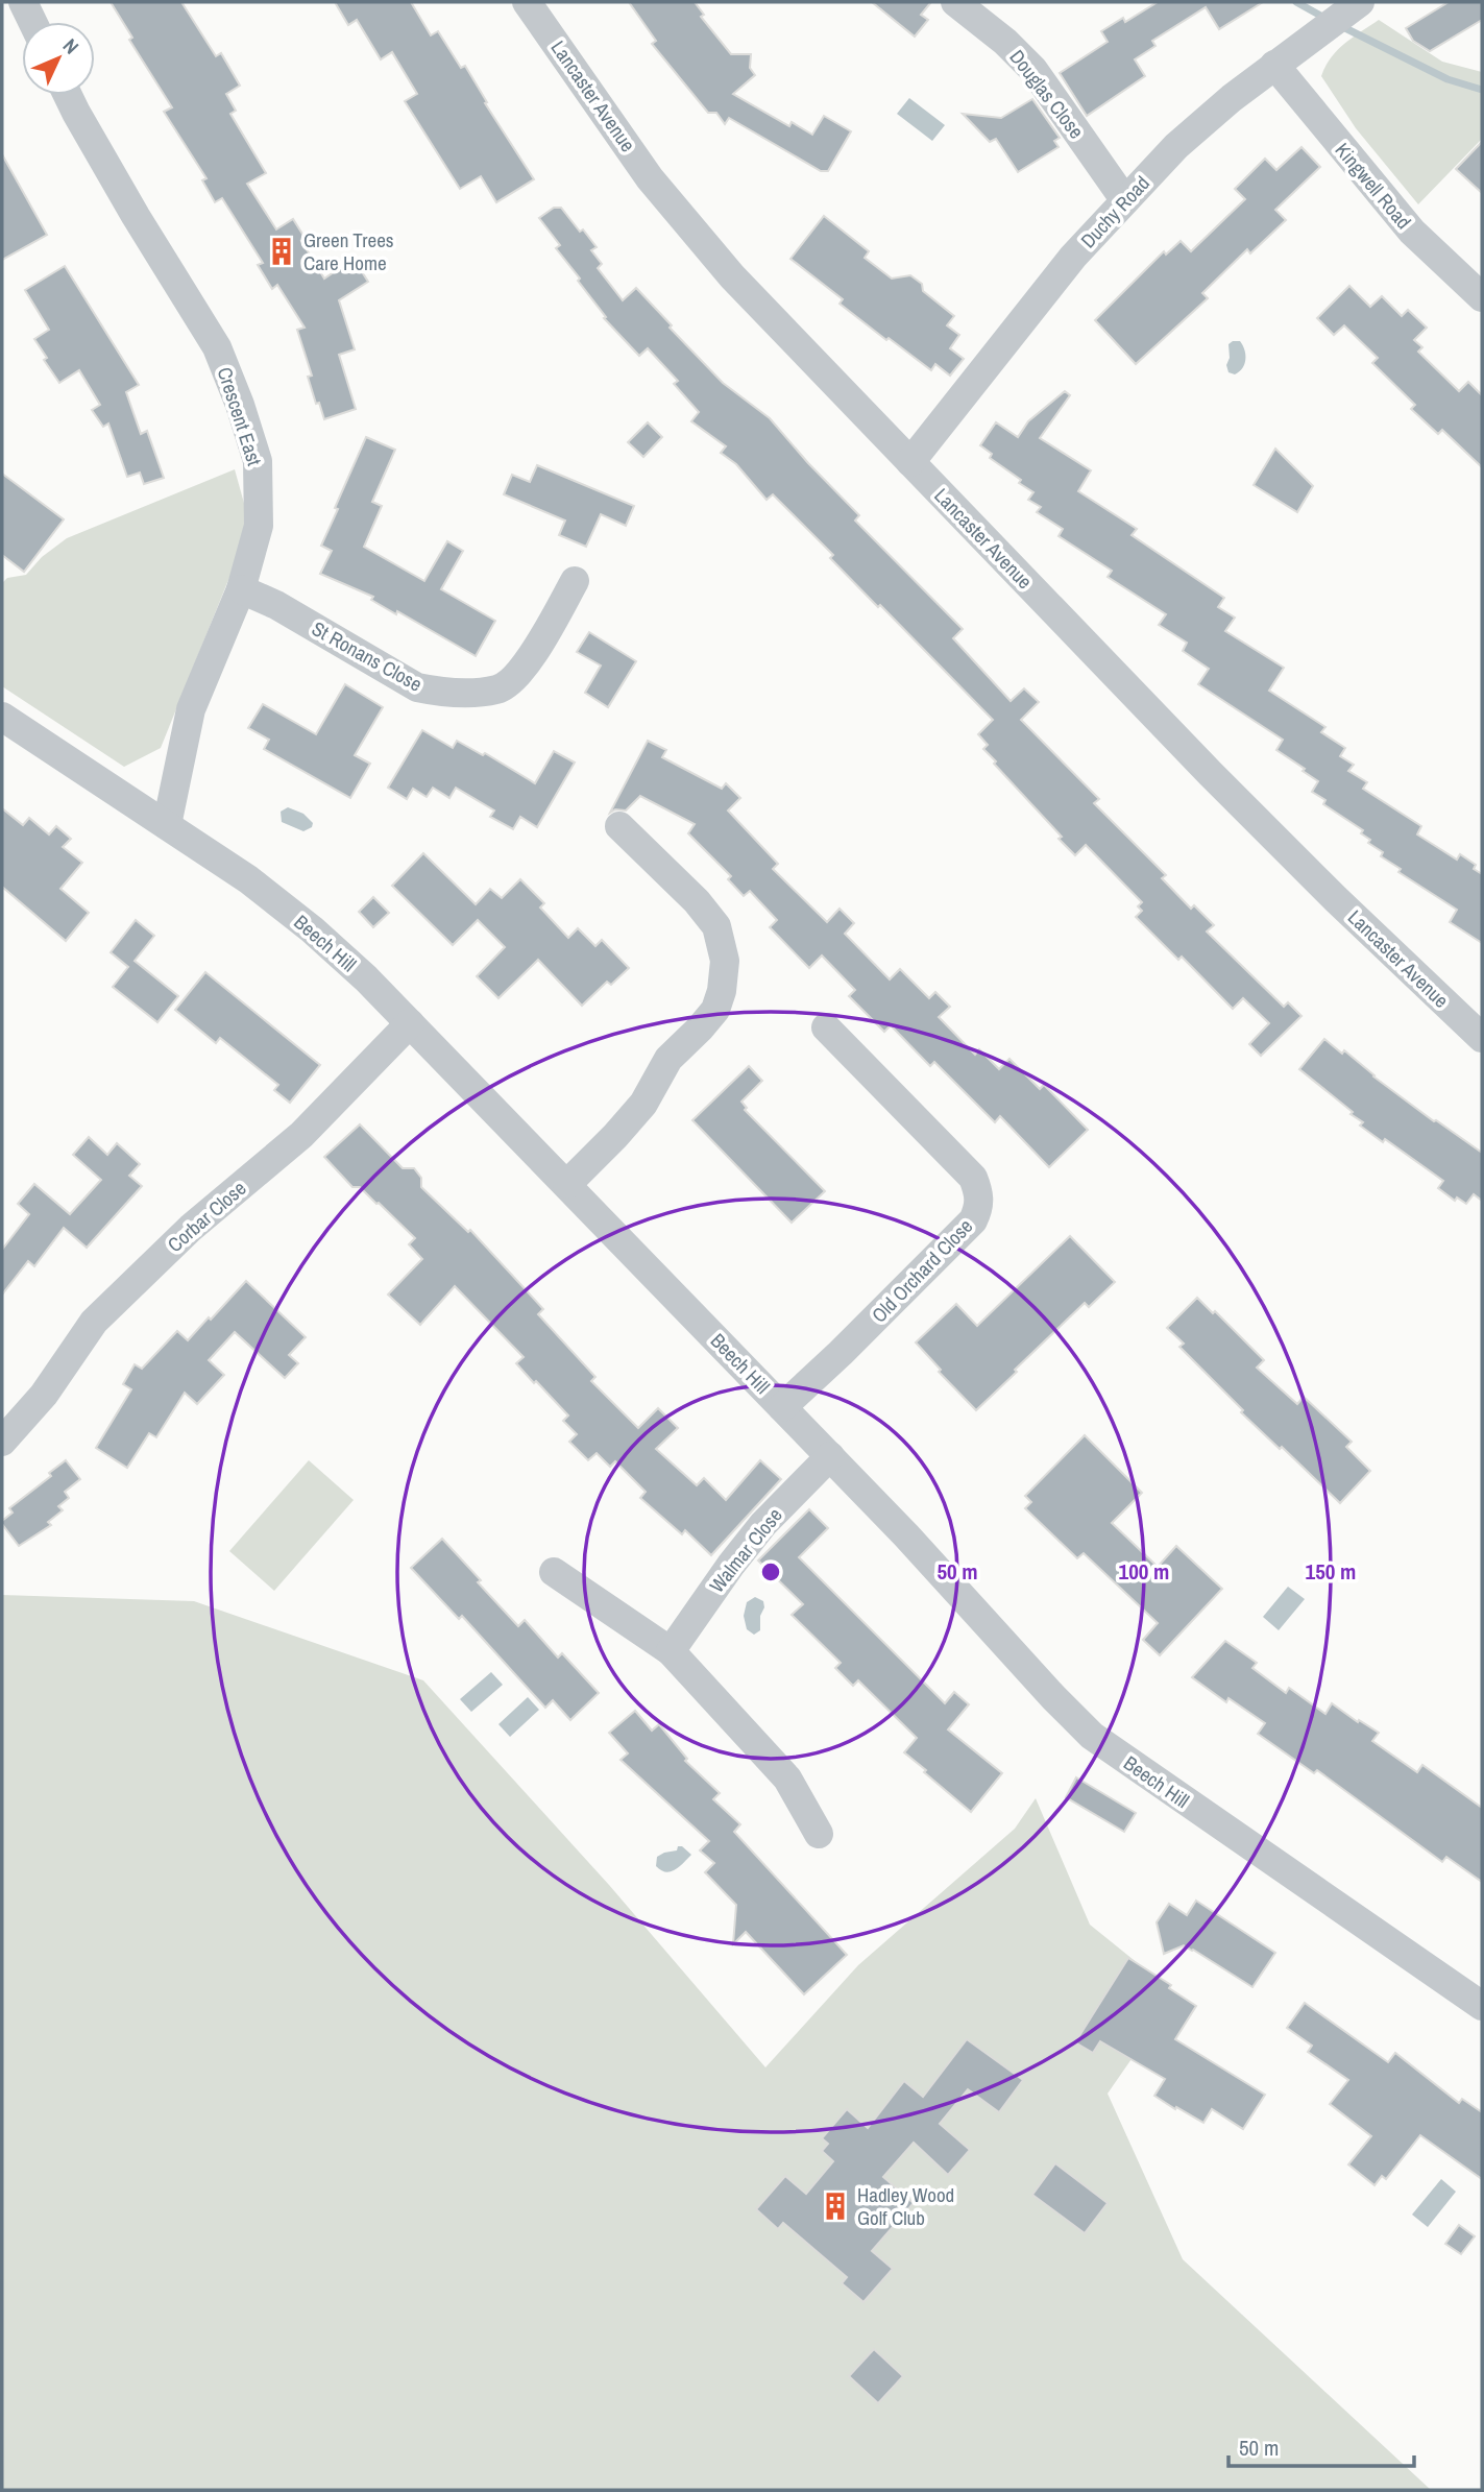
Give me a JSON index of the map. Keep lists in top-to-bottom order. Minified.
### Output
{"streets":{"street":["Douglas Close","Lancaster Avenue","Kingwell Road","Duchy Road","Crescent East","St Ronans Close","Beech Hill","Corbar Close","Old Orchard Close","Walmar Close"]},"crossings":[["Douglas Close","Duchy Road"],["Lancaster Avenue","Duchy Road"],["Kingwell Road","Duchy Road"],["Crescent East","St Ronans Close"],["Crescent East","Beech Hill"],["Beech Hill","Corbar Close"],["Beech Hill","Old Orchard Close"],["Beech Hill","Walmar Close"]],"places":{"building":["Green Trees Care Home","Hadley Wood Golf Club"]},"scale_bar":"50 m","north":"top right","rings":["50 m","100 m","150 m"]}
